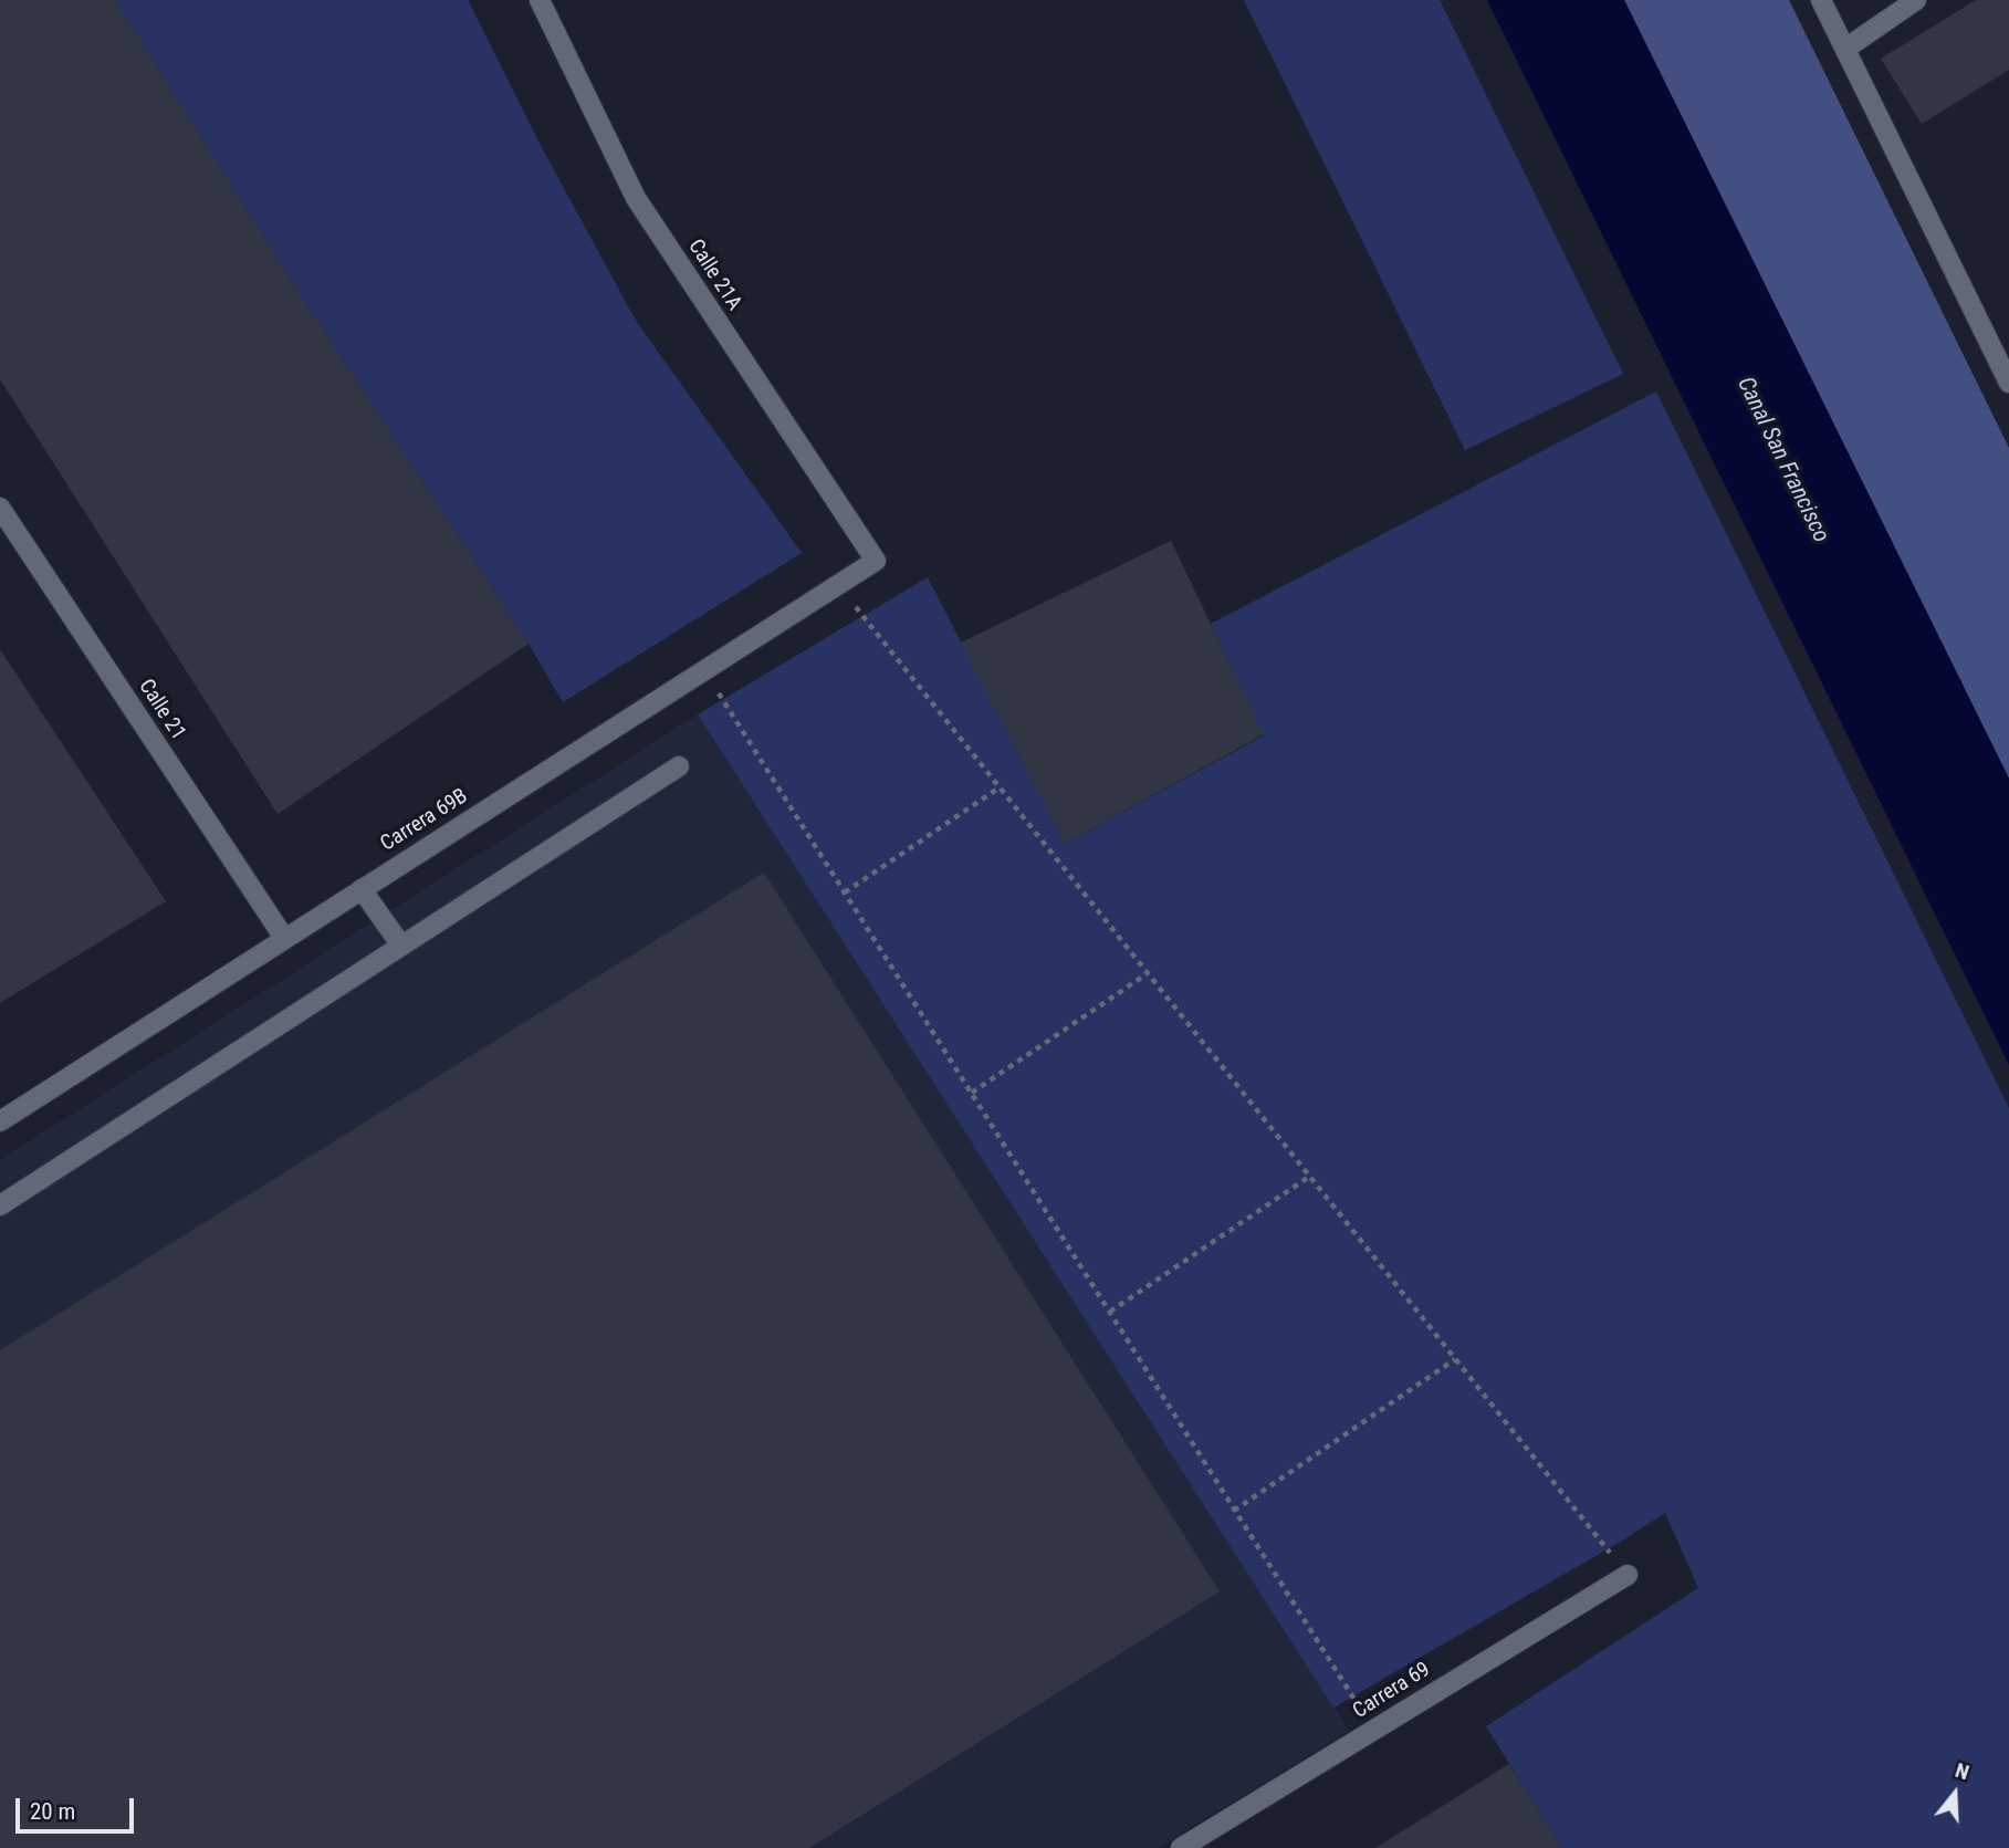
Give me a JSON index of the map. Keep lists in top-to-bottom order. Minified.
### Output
{"streets":{"street":["Calle 21A","Calle 21","Carrera 69B","Carrera 69"]},"crossings":[["Calle 21A","Carrera 69B"],["Calle 21","Carrera 69B"]],"water":["Canal San Francisco"],"scale_bar":"20 m","north":"top"}
